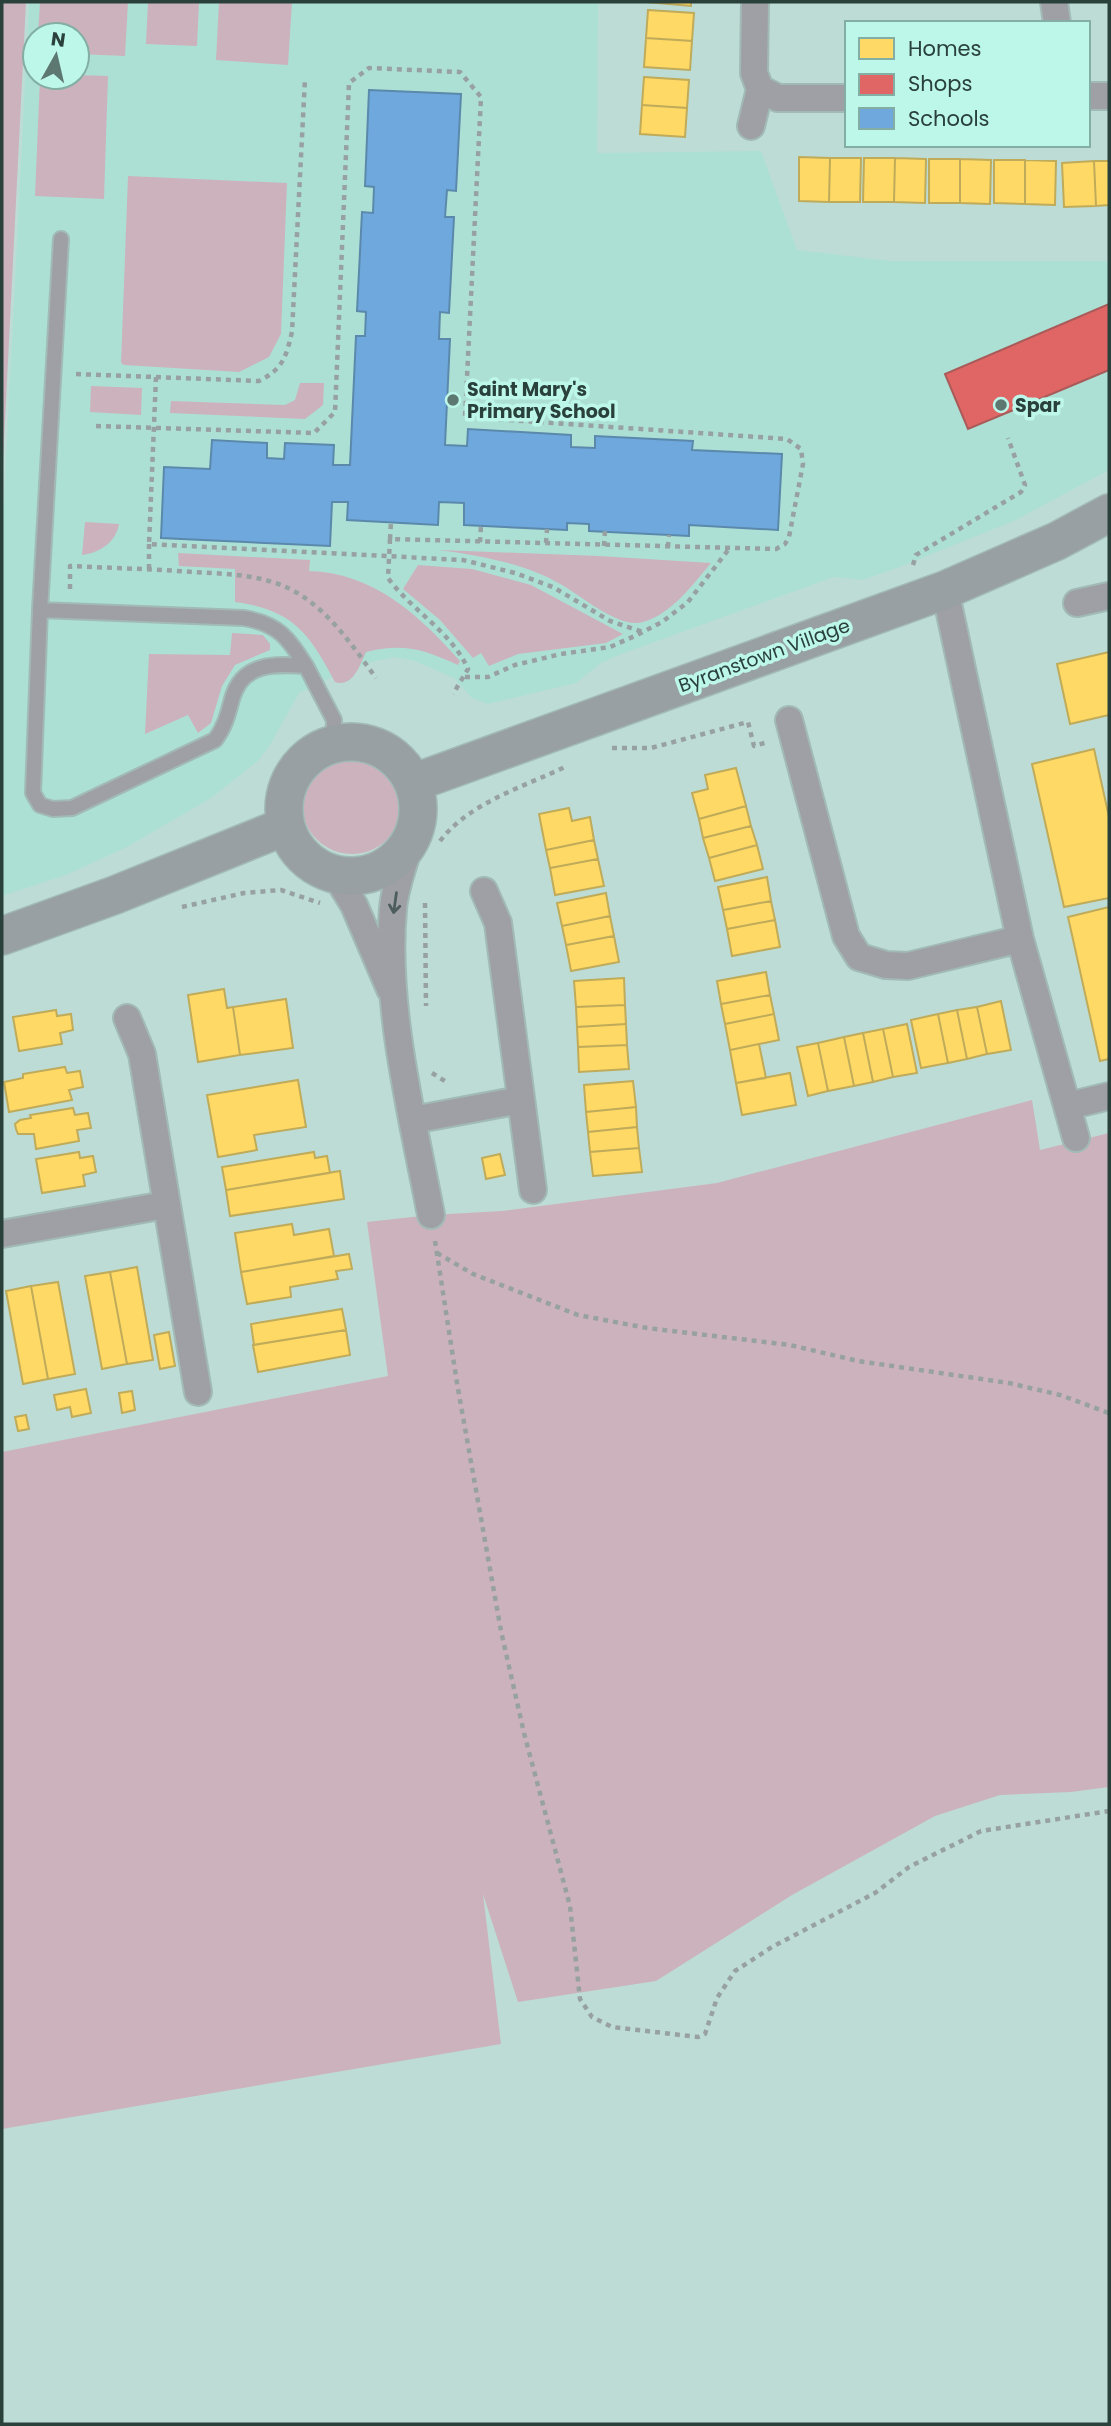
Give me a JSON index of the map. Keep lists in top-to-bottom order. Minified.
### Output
{"streets":{"street":["Byranstown Village"]},"places":["Saint Mary's Primary School","Spar"],"legend":["Homes","Shops","Schools"],"north":"top"}
